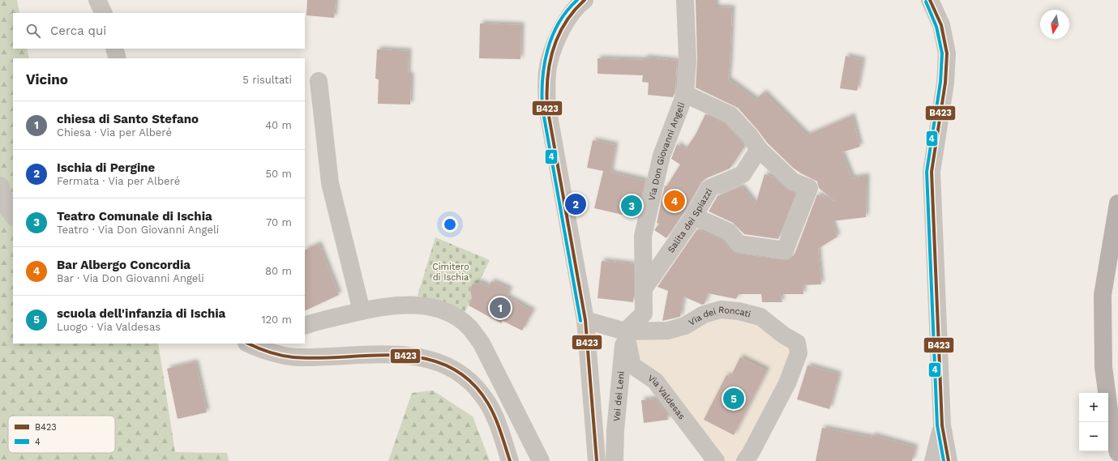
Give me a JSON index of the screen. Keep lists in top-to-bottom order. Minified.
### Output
{"streets":{"street":["Via Don Giovanni Angeli","Salita dei Spiazzi","Via dei Roncati","Vei dei Leni","Via Valdesas"]},"crossings":[["Via Don Giovanni Angeli","Salita dei Spiazzi"],["Via Don Giovanni Angeli","Via dei Roncati"],["Via Don Giovanni Angeli","Vei dei Leni"],["Via Don Giovanni Angeli","Via Valdesas"],["Via dei Roncati","Vei dei Leni"],["Via dei Roncati","Via Valdesas"],["Vei dei Leni","Via Valdesas"]],"parks":["Cimitero di Ischia"],"lines":["transit line B423","transit line 4"],"legend":["B423","4"],"north":"bottom","page":{"search":"Cerca qui","heading":["Vicino","5 risultati"],"list":[{"mark":"1","name":"chiesa di Santo Stefano","note":"Chiesa · Via per Alberé","value":"40 m"},{"mark":"2","name":"Ischia di Pergine","note":"Fermata · Via per Alberé","value":"50 m"},{"mark":"3","name":"Teatro Comunale di Ischia","note":"Teatro · Via Don Giovanni Angeli","value":"70 m"},{"mark":"4","name":"Bar Albergo Concordia","note":"Bar · Via Don Giovanni Angeli","value":"80 m"},{"mark":"5","name":"scuola dell'infanzia di Ischia","note":"Luogo · Via Valdesas","value":"120 m"}],"pins":["4","2","3","1","5"],"map_buttons":["+","−"]}}
